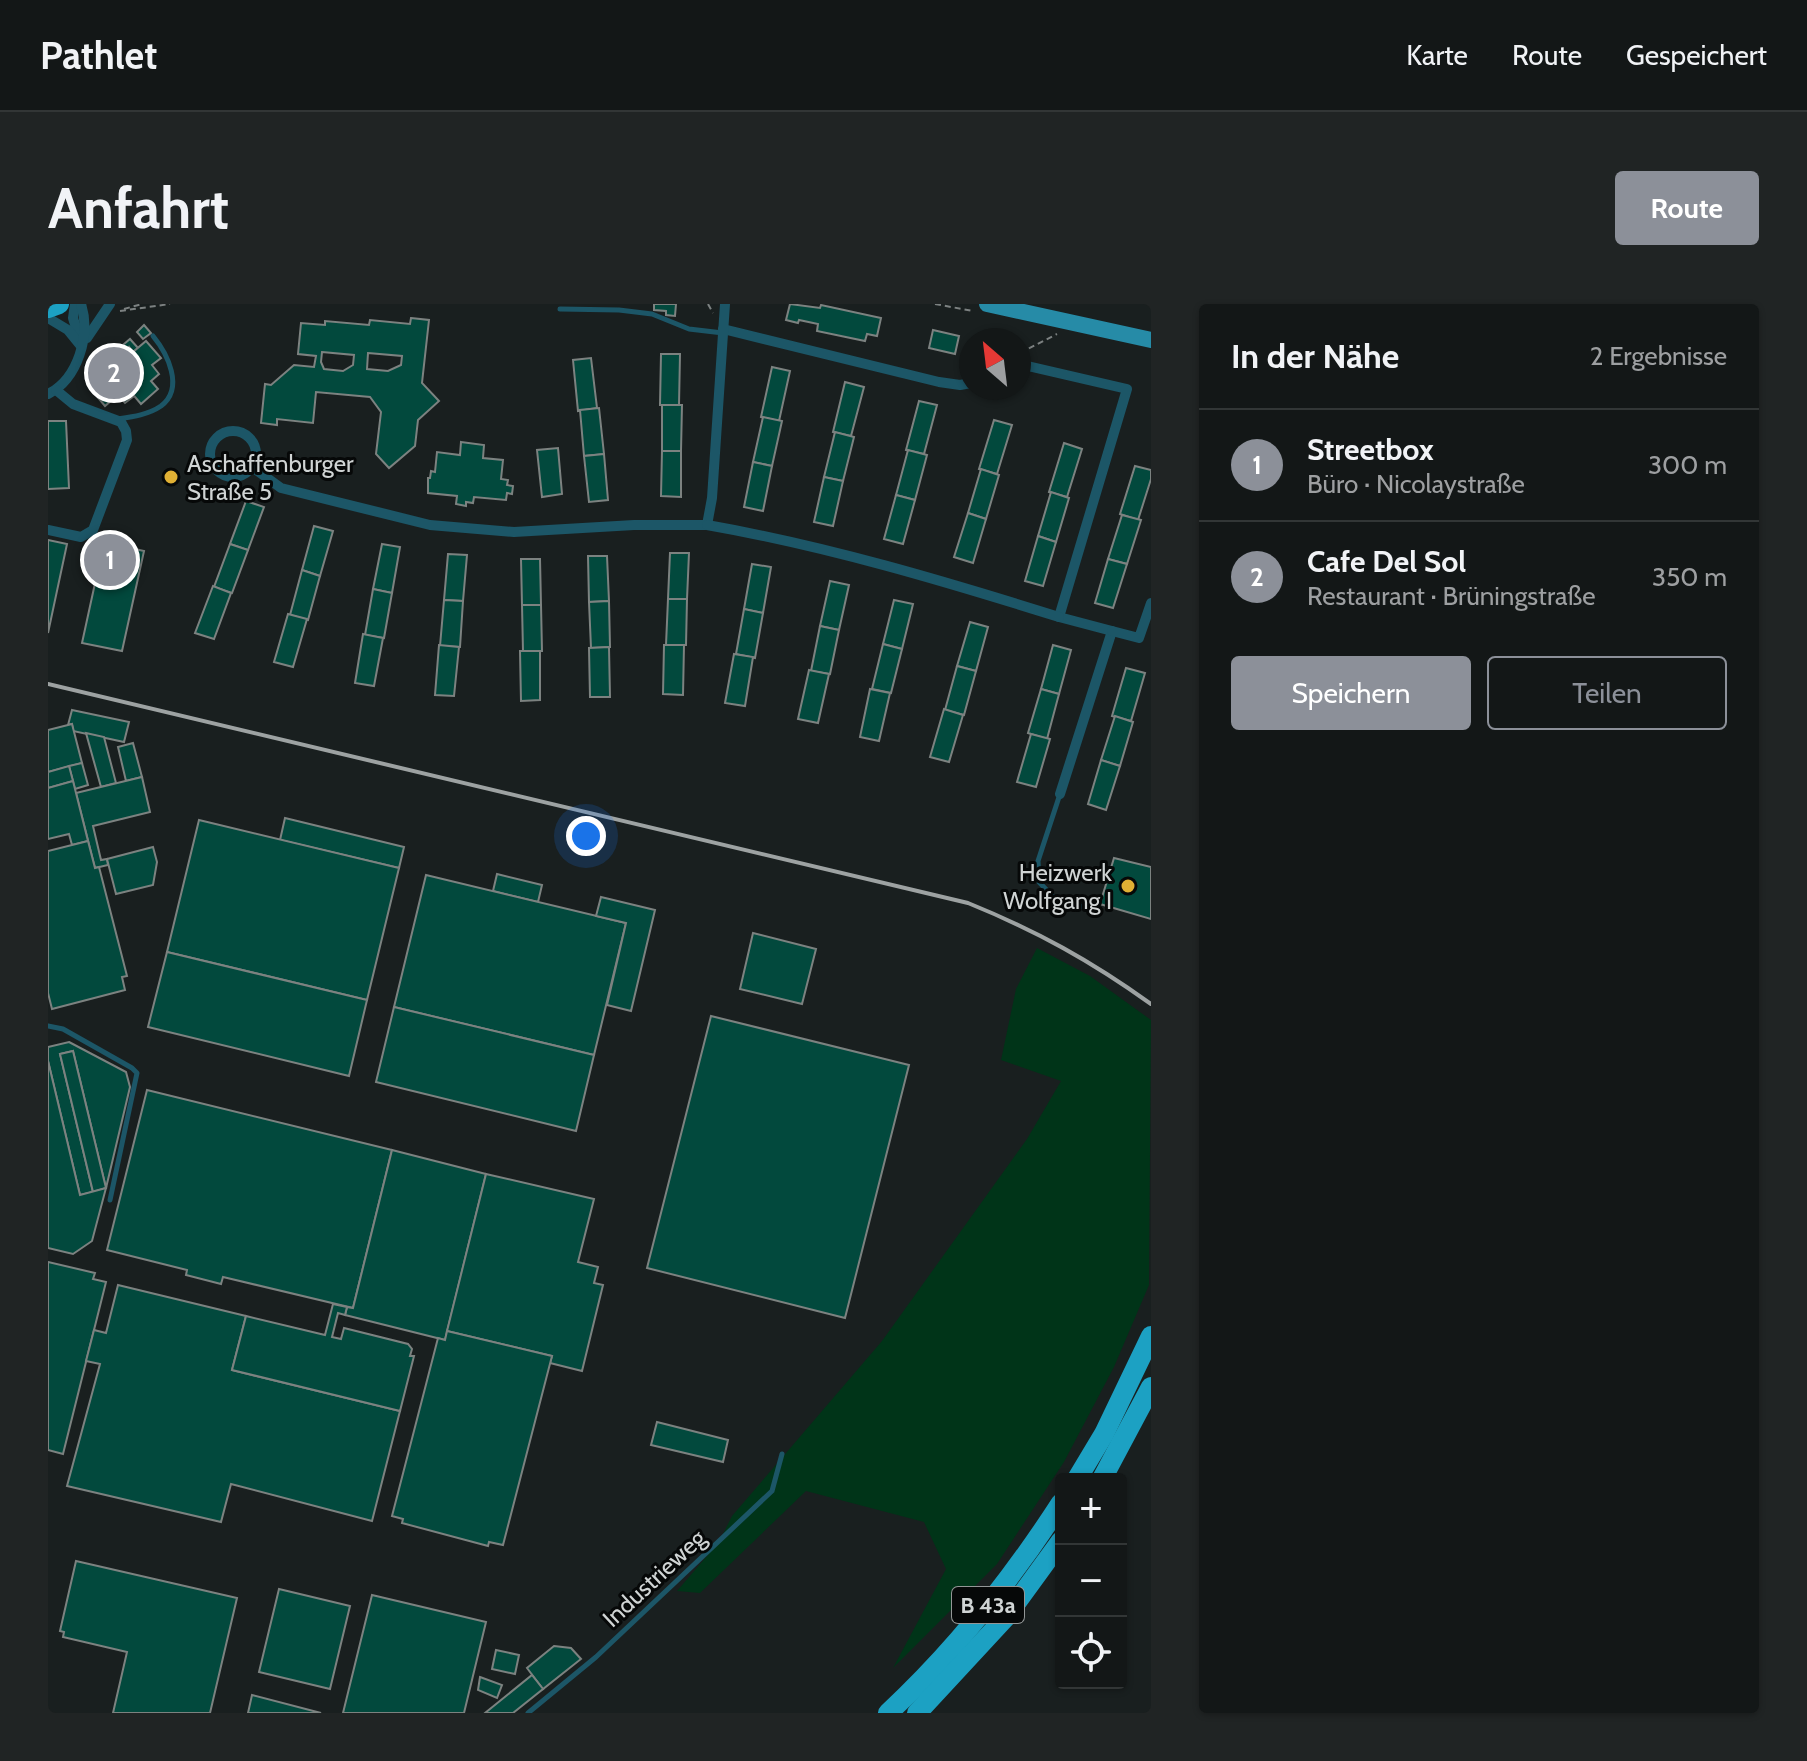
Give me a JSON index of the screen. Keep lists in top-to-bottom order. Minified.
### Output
{"streets":{"highway":["B 43a"],"lane":["Industrieweg"]},"places":["Aschaffenburger Straße 5","Heizwerk Wolfgang I"],"north":"top left","page":{"header":"Pathlet","nav":["Karte","Route","Gespeichert"],"buttons":["Route",["Speichern","Teilen"]],"title":"Anfahrt","heading":["In der Nähe","2 Ergebnisse"],"pins":["2","1"],"list":[{"mark":"1","name":"Streetbox","note":"Büro · Nicolaystraße","value":"300 m"},{"mark":"2","name":"Cafe Del Sol","note":"Restaurant · Brüningstraße","value":"350 m"}],"map_buttons":["+","−"]}}
